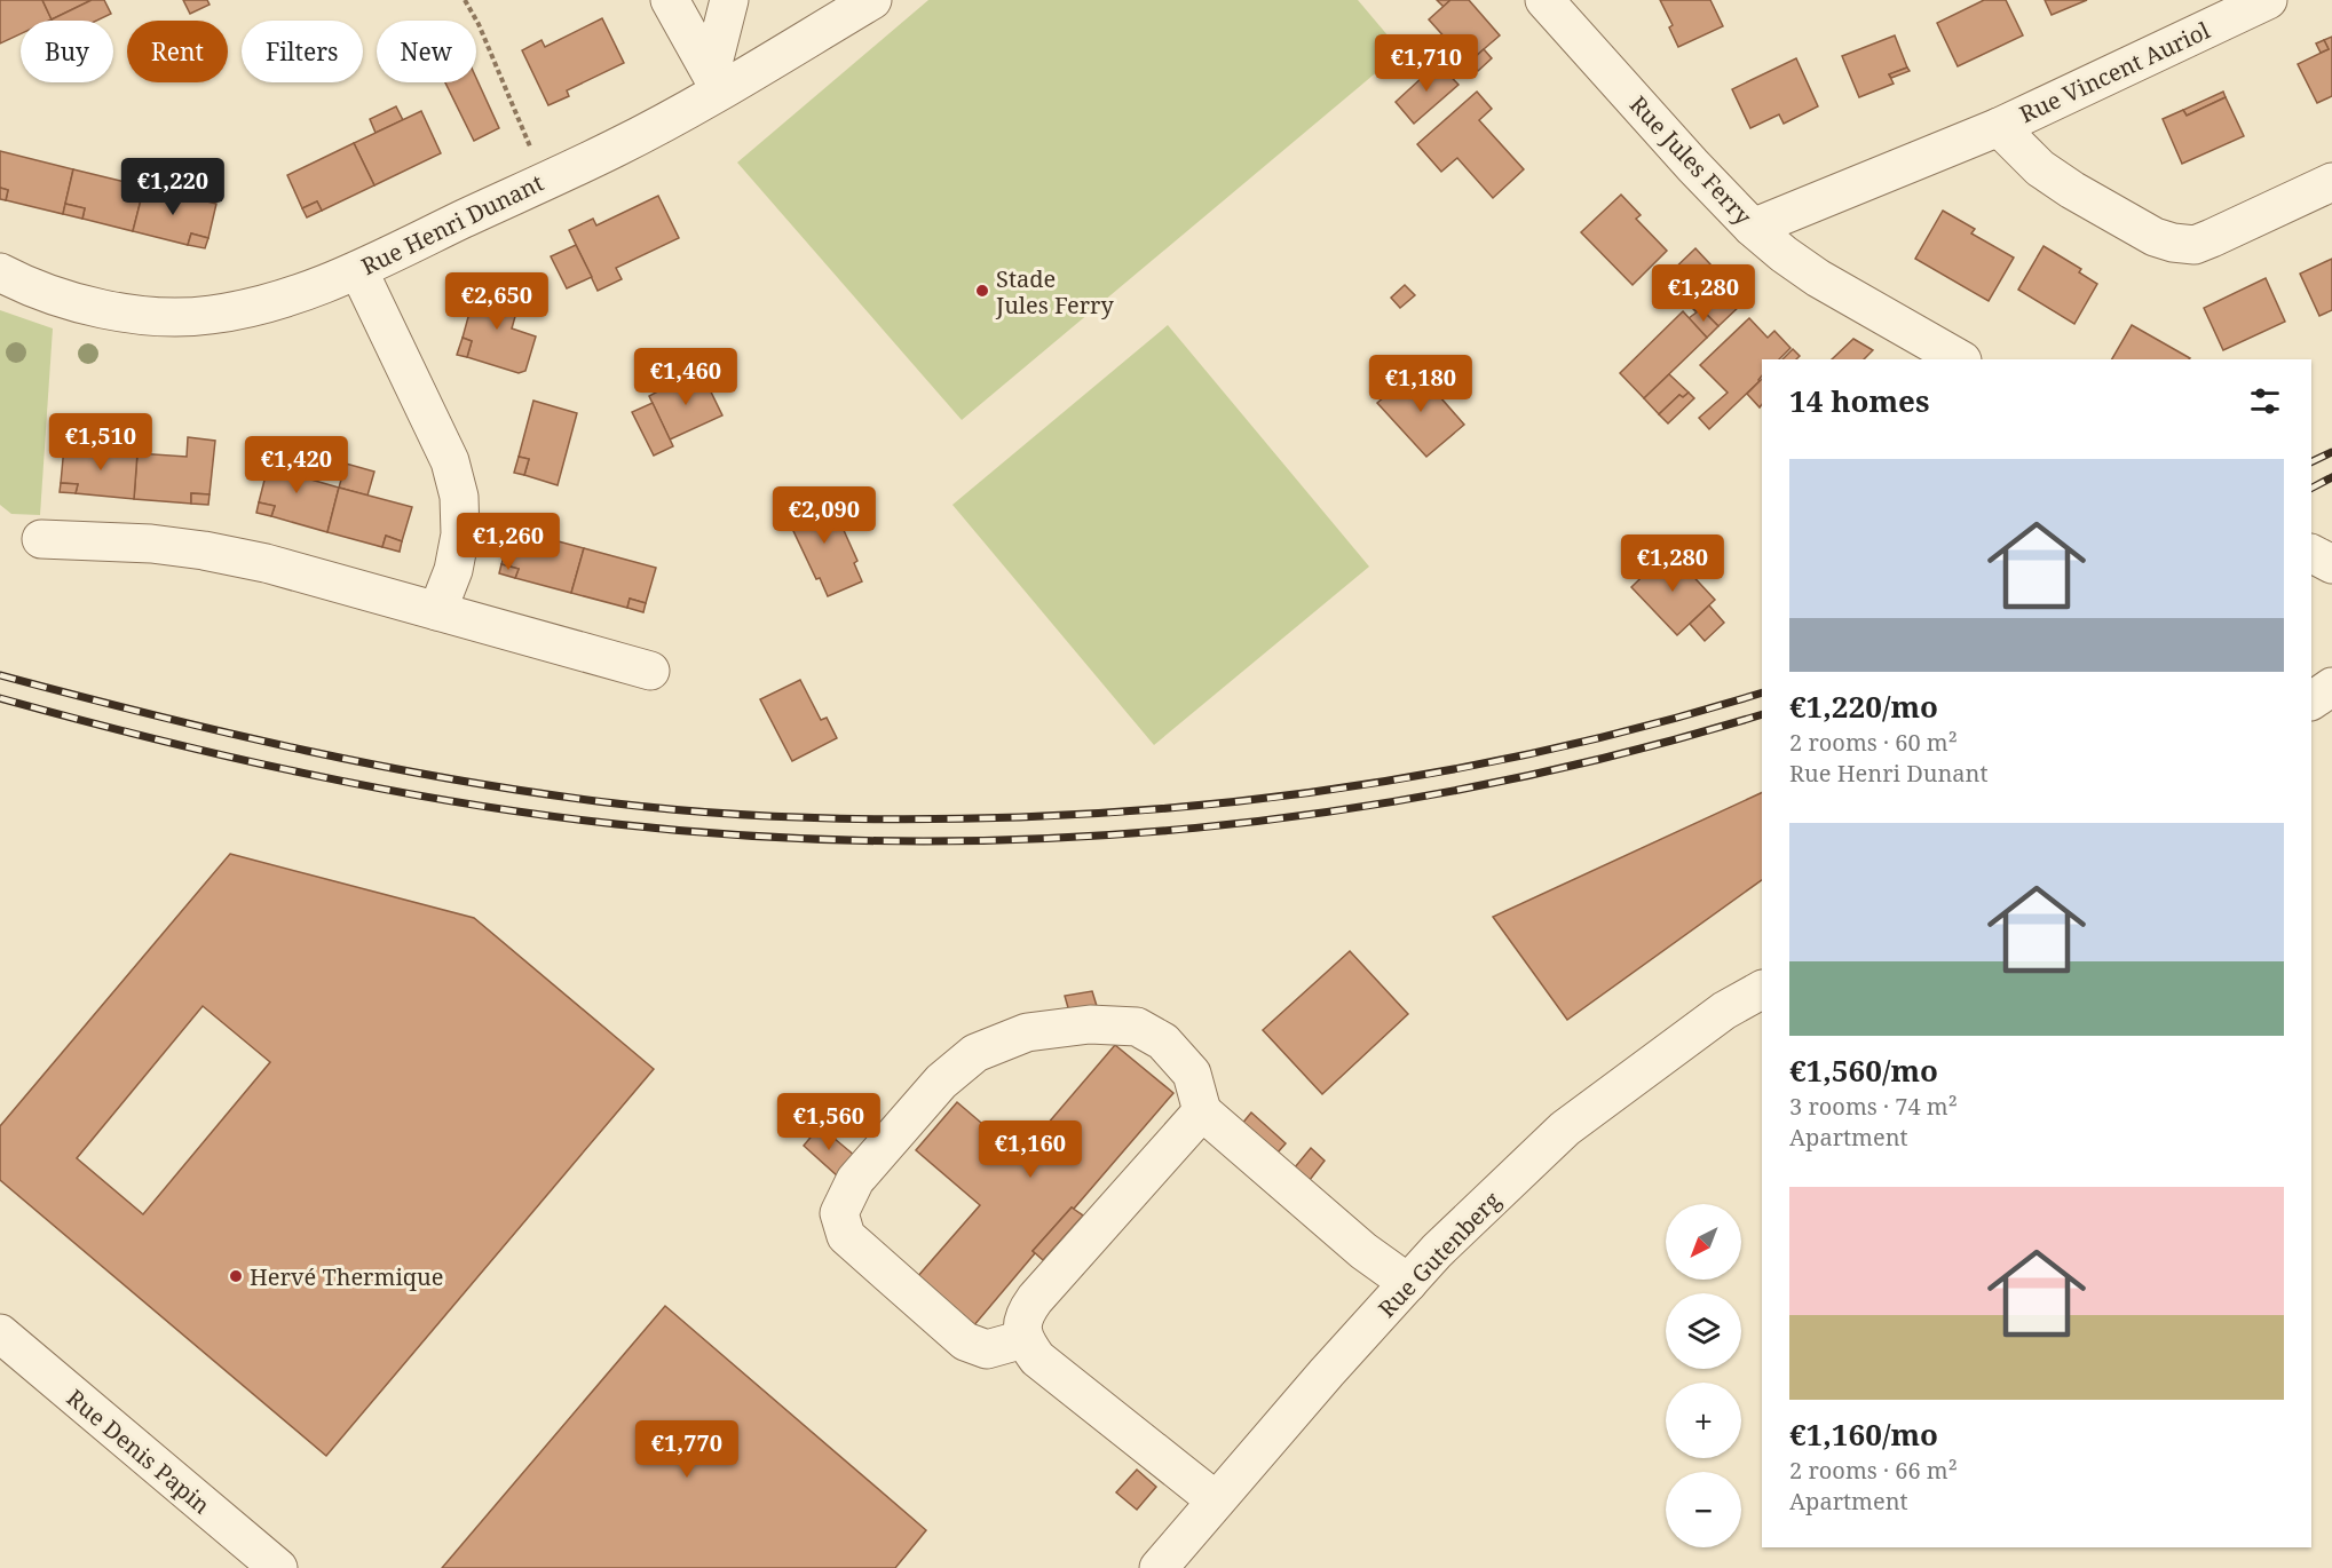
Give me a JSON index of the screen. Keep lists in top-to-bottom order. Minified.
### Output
{"streets":{"street":["Rue Vincent Auriol","Rue Jules Ferry","Rue Henri Dunant","Rue Gutenberg","Rue Denis Papin"]},"crossings":[["Rue Vincent Auriol","Rue Jules Ferry"]],"places":["Stade Jules Ferry","Hervé Thermique"],"north":"bottom left","page":{"chip":["Buy","Rent","Filters","New"],"price":["€1,710","€1,220","€1,280","€2,650","€1,460","€1,180","€1,510","€1,420","€2,090","€1,260","€1,280","€1,560","€1,160","€1,770"],"heading":"14 homes","list":[{"name":"€1,220/mo","note":"2 rooms · 60 m² · Rue Henri Dunant"},{"name":"€1,560/mo","note":"3 rooms · 74 m² · Apartment"},{"name":"€1,160/mo","note":"2 rooms · 66 m² · Apartment"}],"map_buttons":["+","−"]}}
